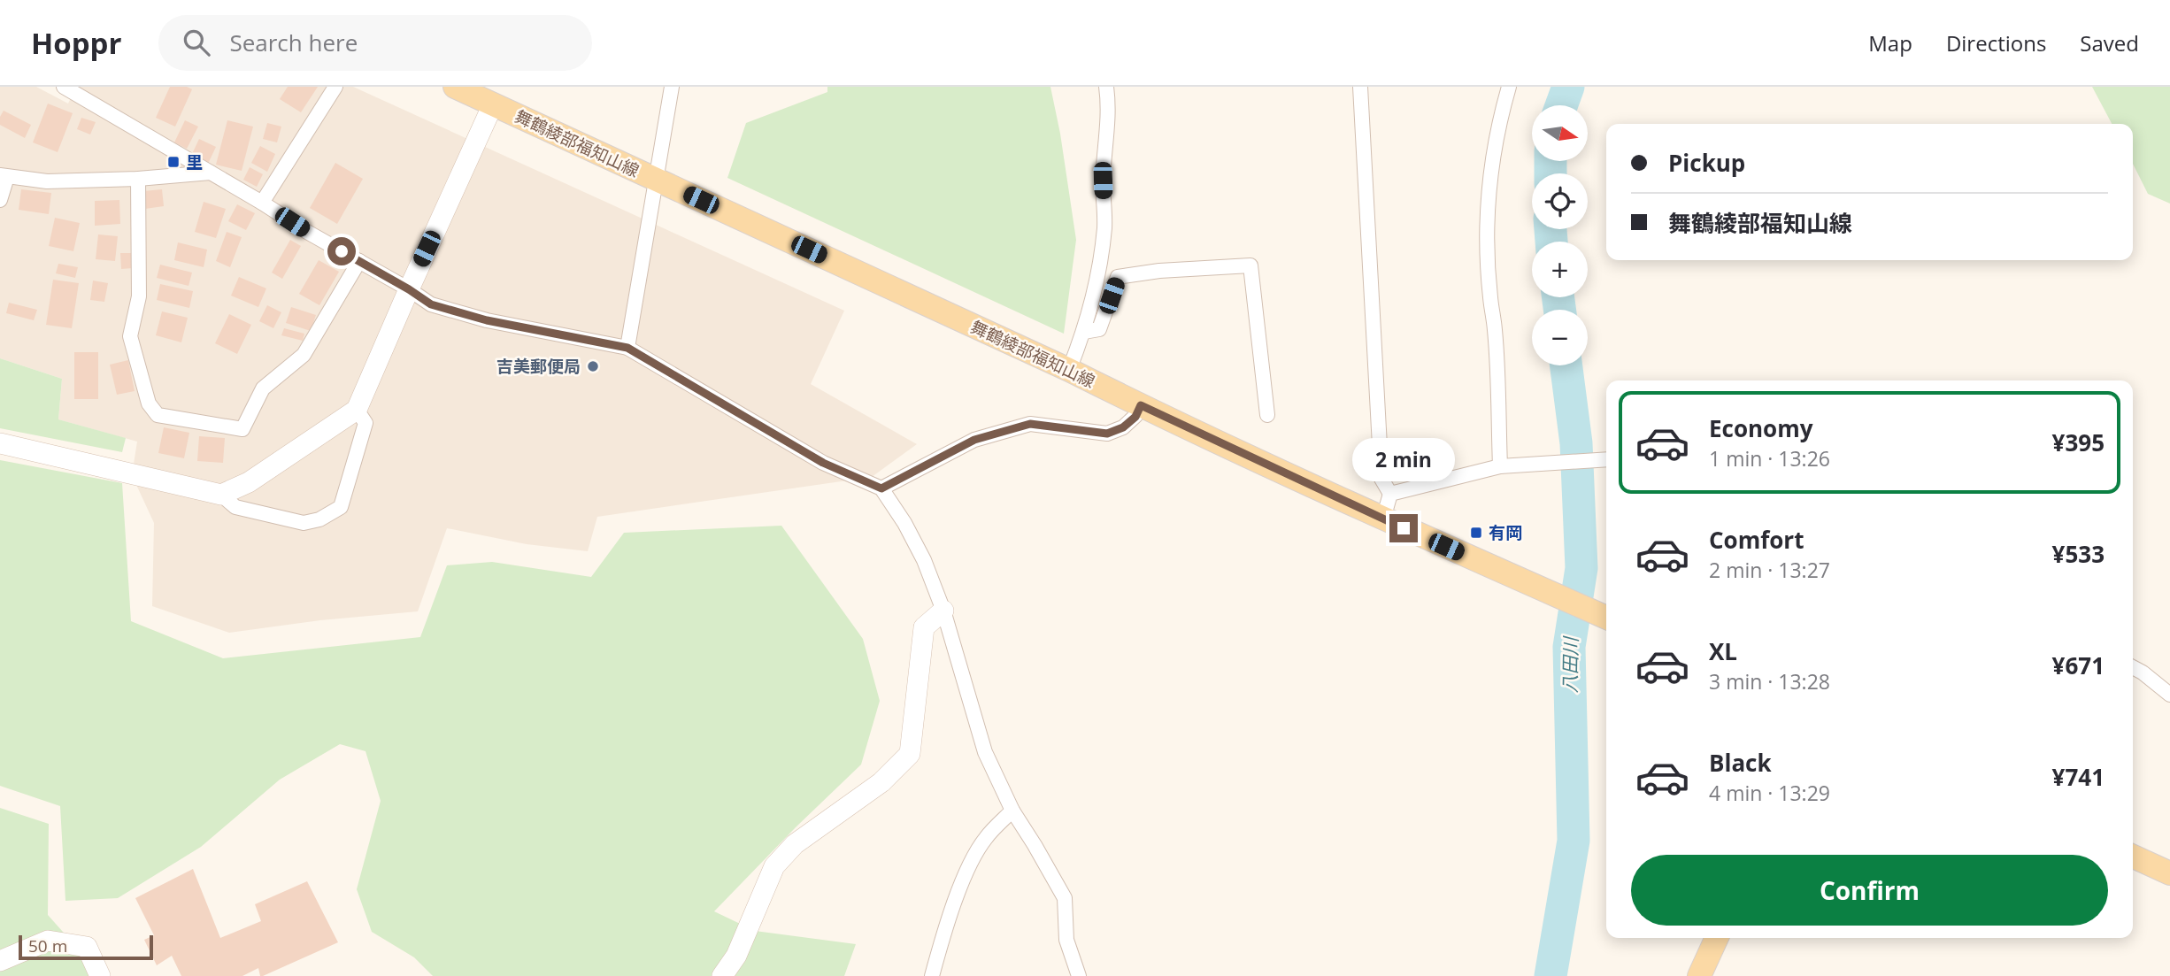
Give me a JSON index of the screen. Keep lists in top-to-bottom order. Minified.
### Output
{"streets":{"main road":["舞鶴綾部福知山線"]},"water":["八田川"],"places":{"transit":["里","有岡"],"other":["吉美郵便局"]},"scale_bar":"50 m","north":"right","page":{"header":"Hoppr","search":"Search here","nav":["Map","Directions","Saved"],"map_buttons":["+","−"],"banner":["Pickup","舞鶴綾部福知山線"],"list":[{"name":"Economy","note":"1 min · 13:26","value":"¥395"},{"name":"Comfort","note":"2 min · 13:27","value":"¥533"},{"name":"XL","note":"3 min · 13:28","value":"¥671"},{"name":"Black","note":"4 min · 13:29","value":"¥741"}],"bubble":"2 min","buttons":"Confirm","scale":"50 m"}}
